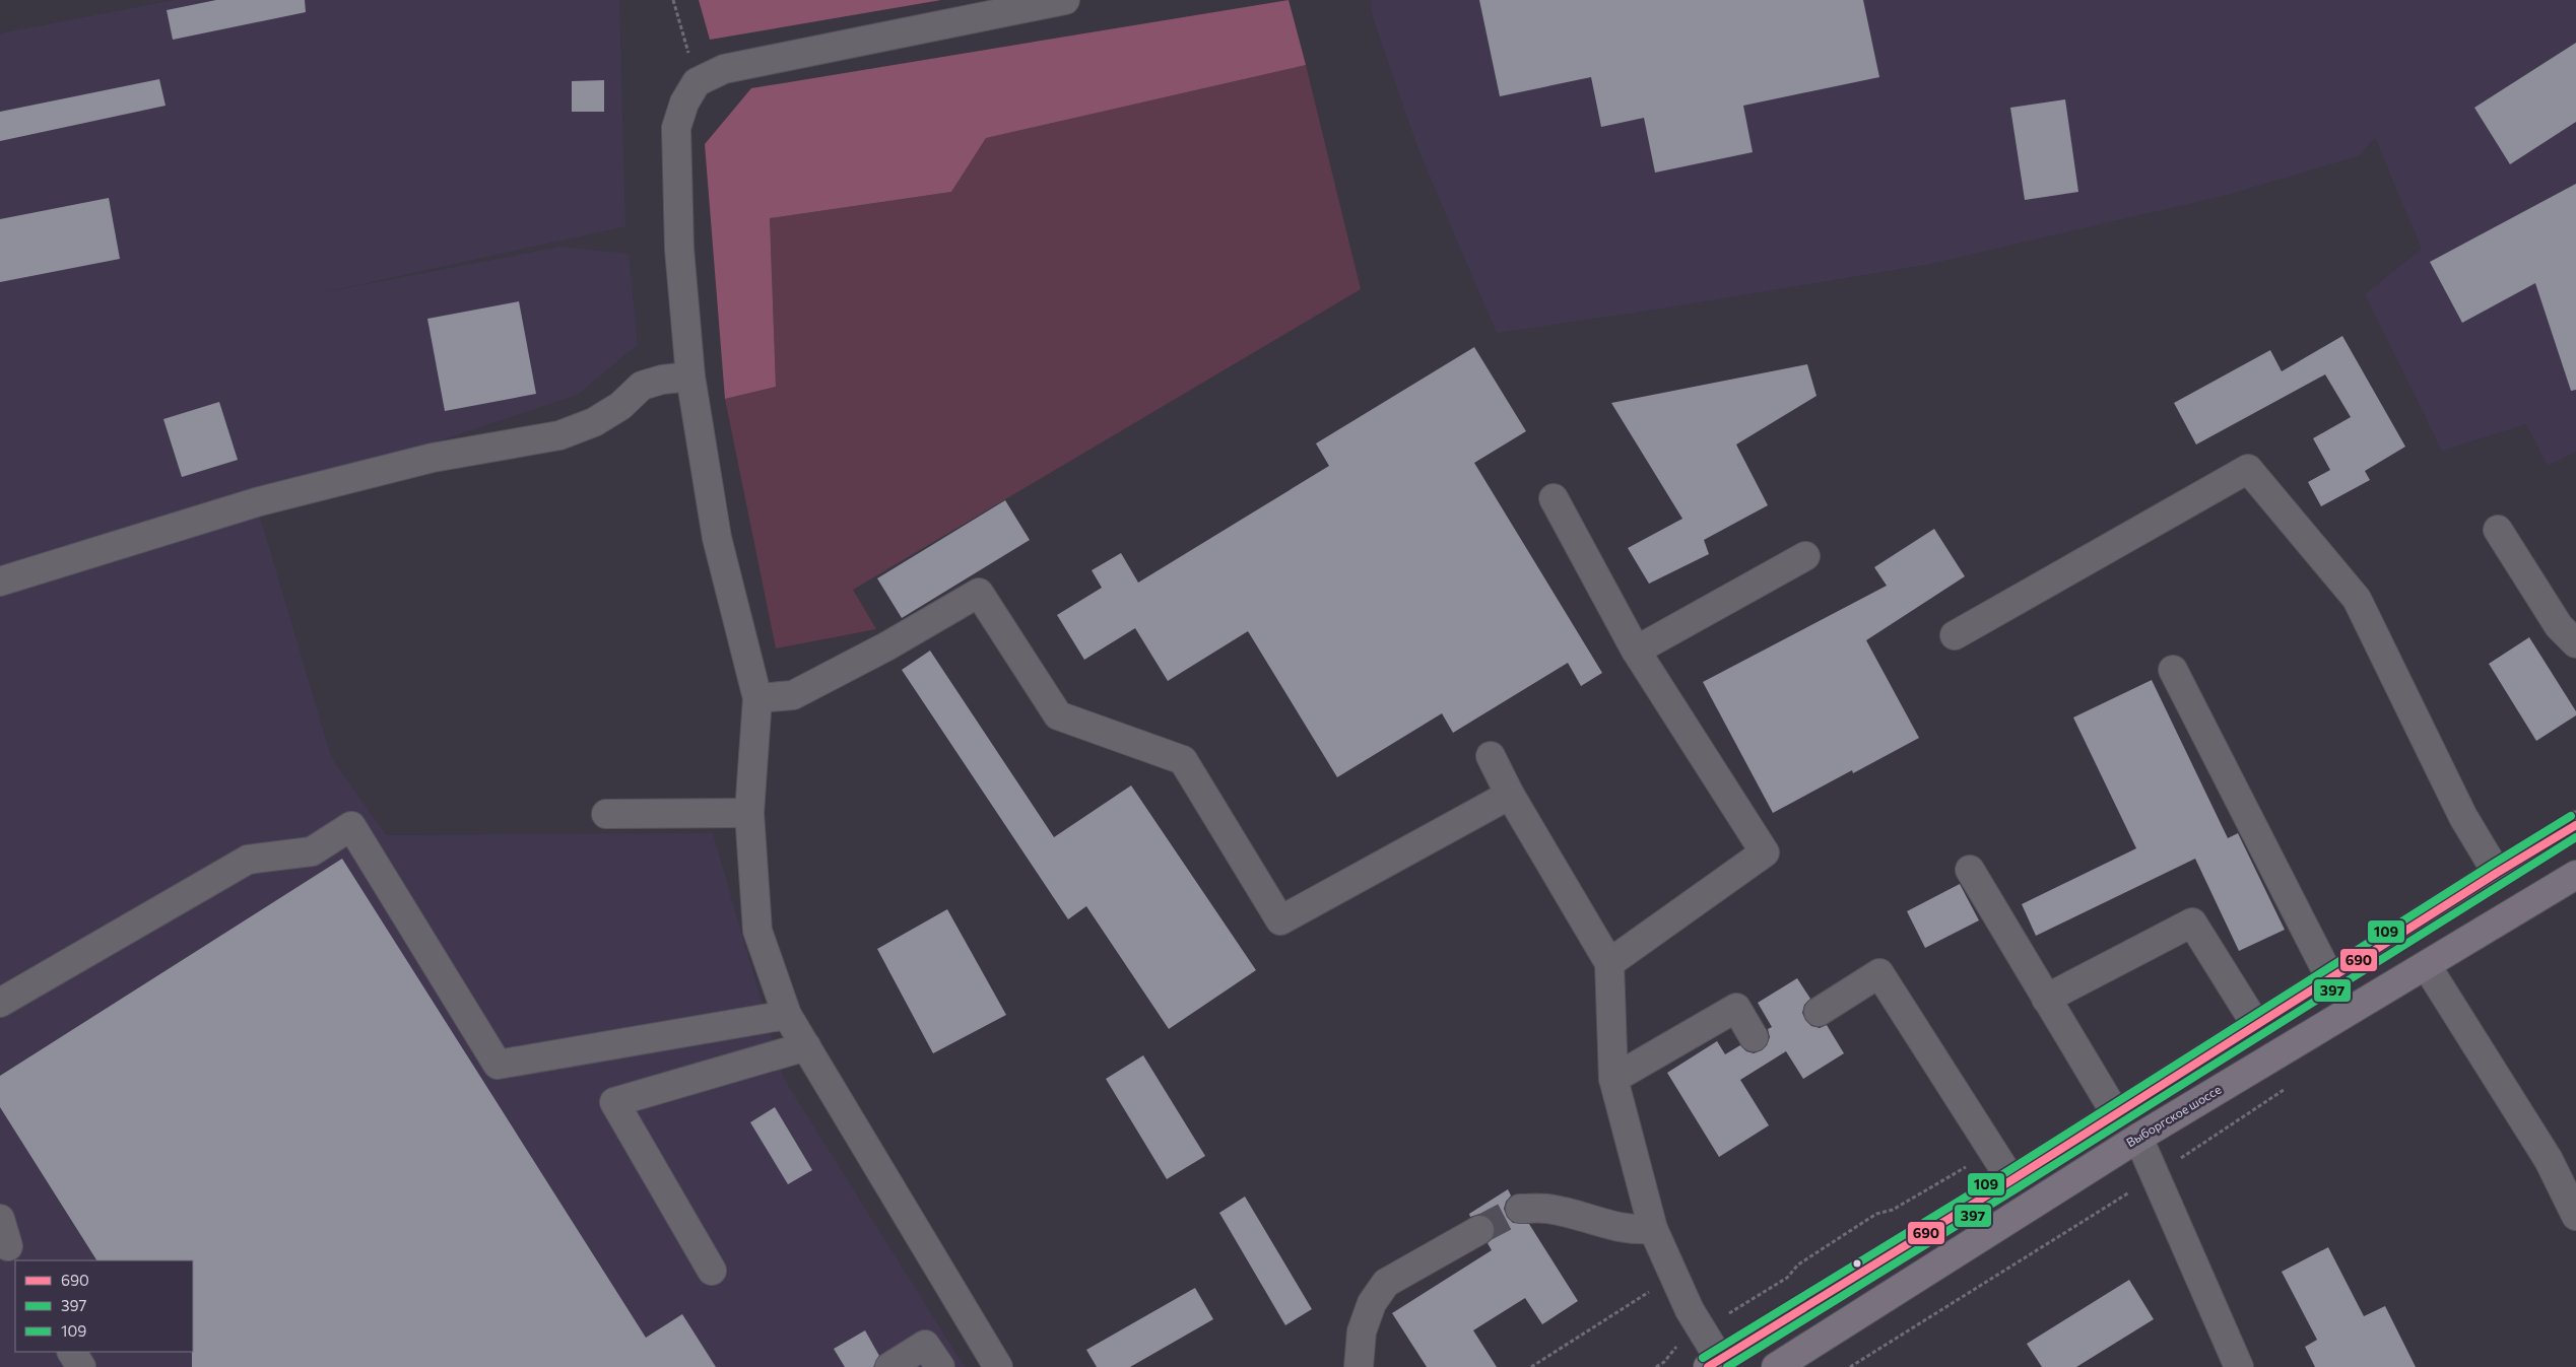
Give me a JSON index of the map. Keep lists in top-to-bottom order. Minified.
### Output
{"streets":{"main road":["Выборгское шоссе"]},"lines":["transit line 109","transit line 690","transit line 397"],"legend":["690","397","109"]}
